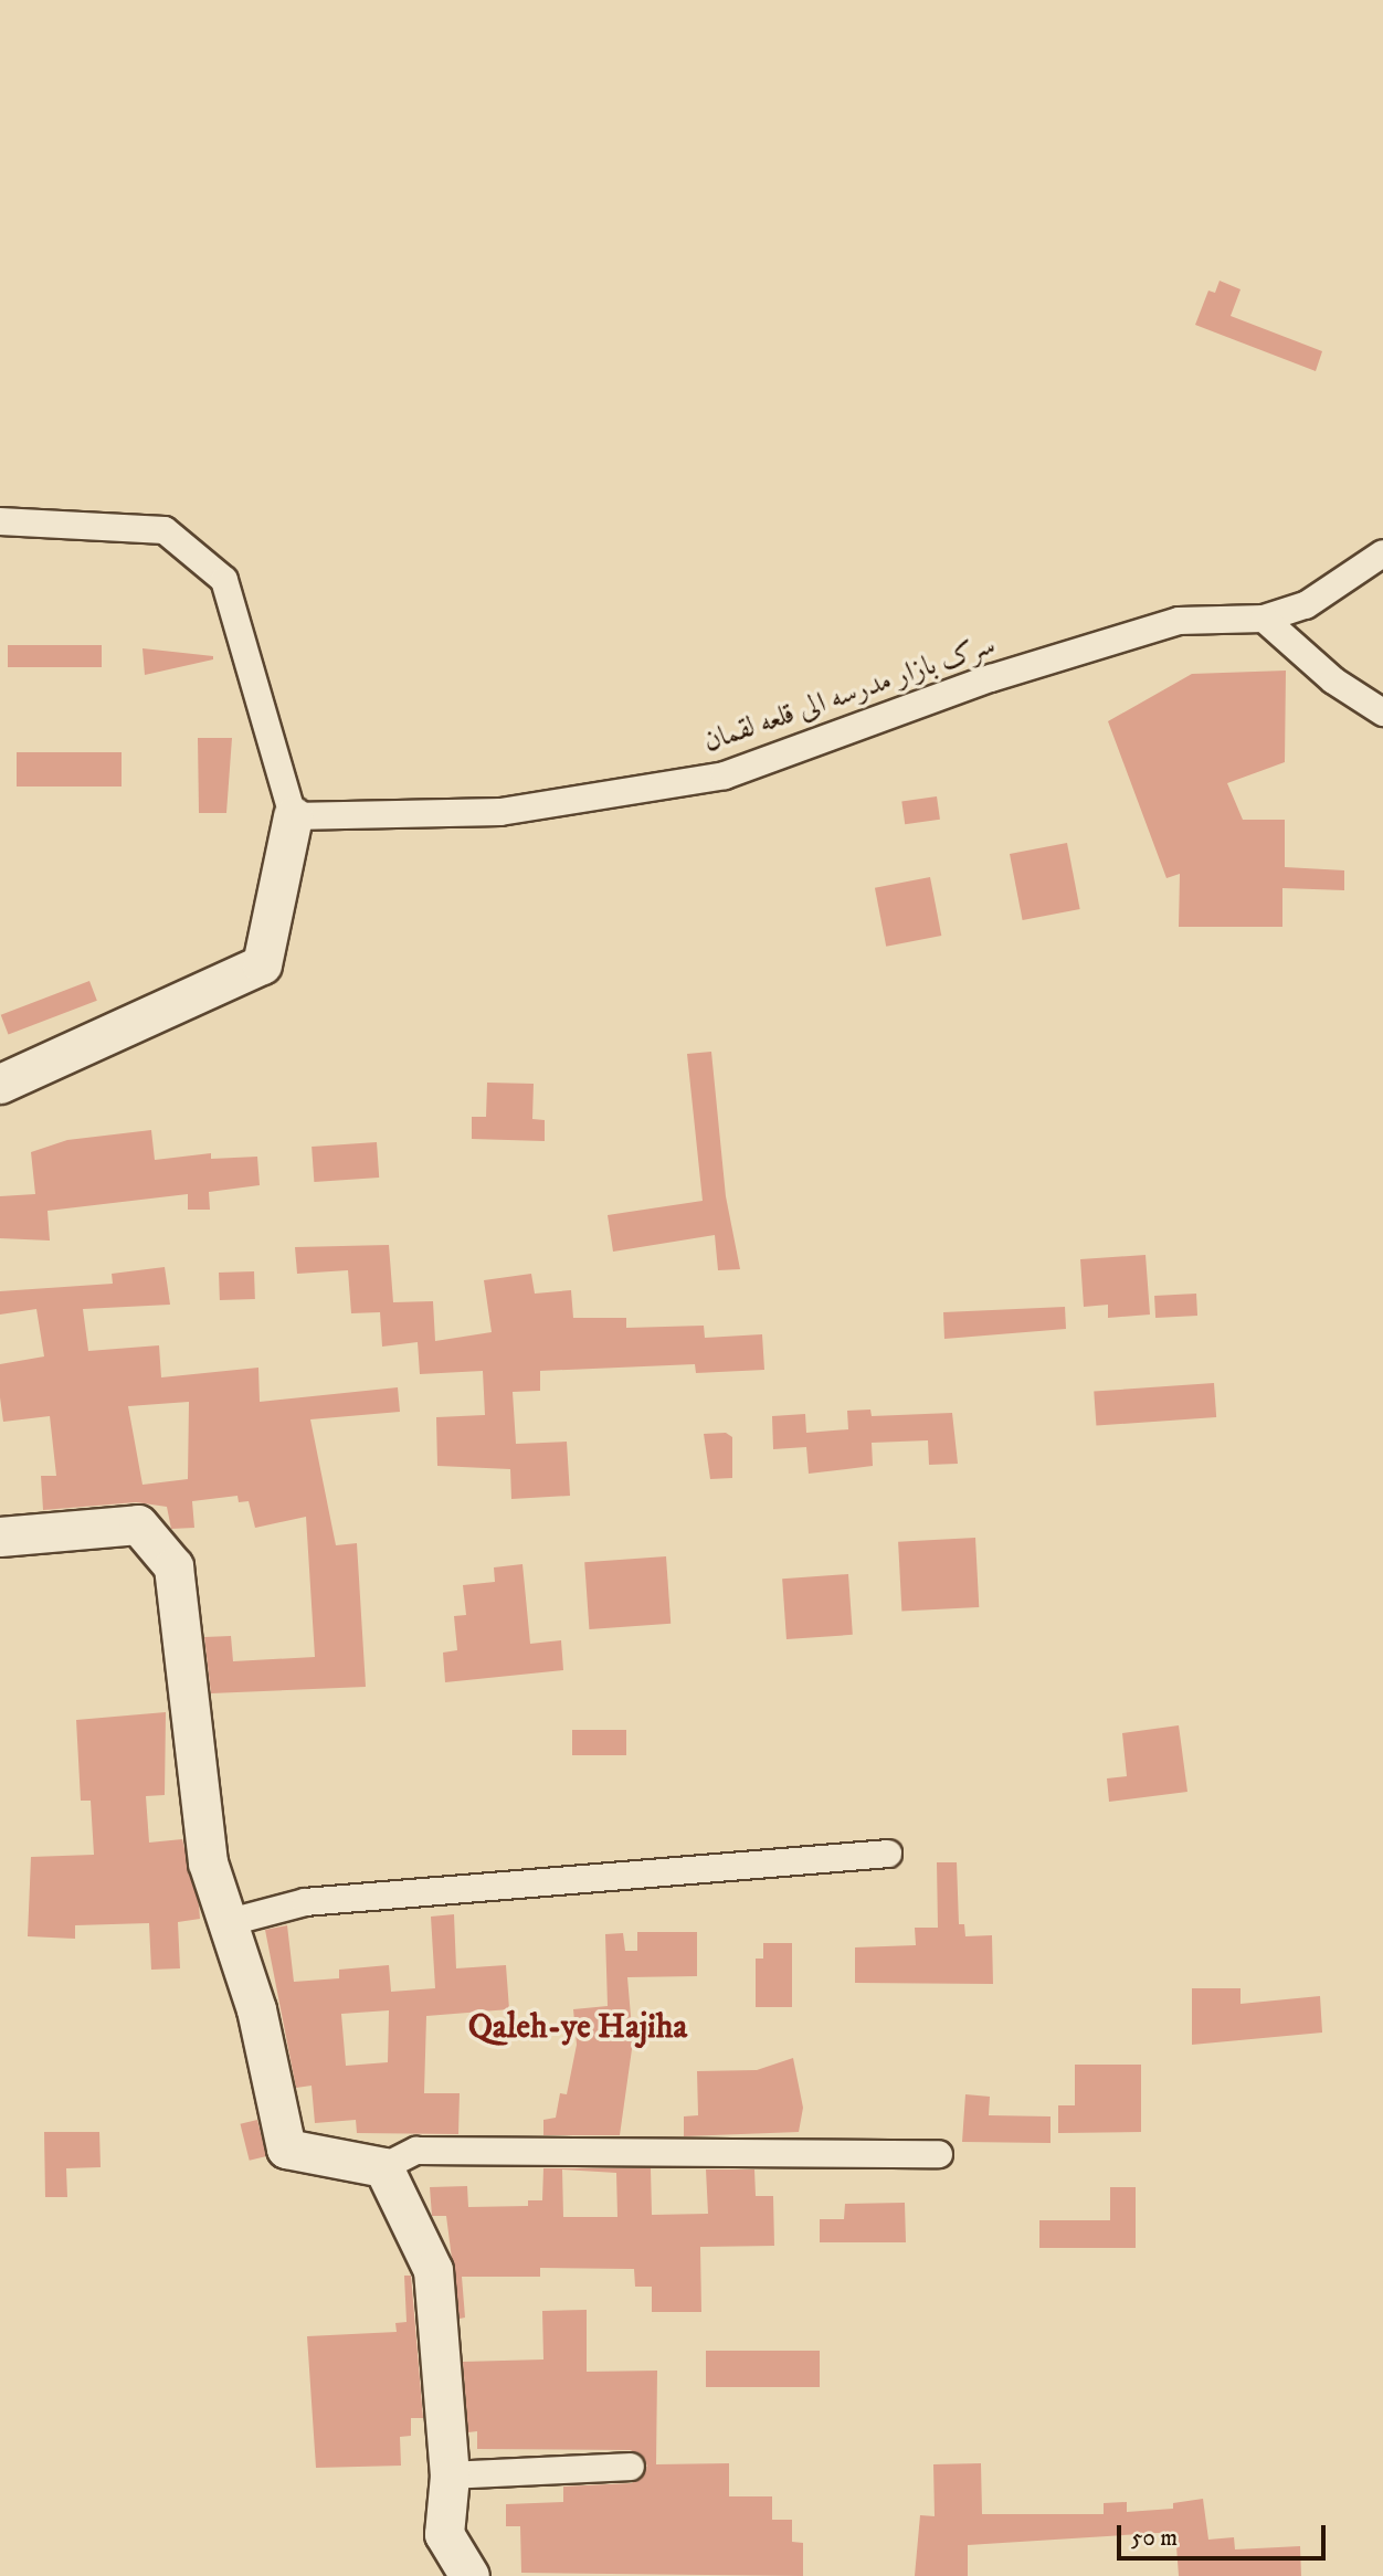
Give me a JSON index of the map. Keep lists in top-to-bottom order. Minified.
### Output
{"streets":{"street":["سرک بازار مدرسه الی قلعه لقمان"]},"districts":["Qaleh-ye Hajiha"],"scale_bar":"50 m"}
